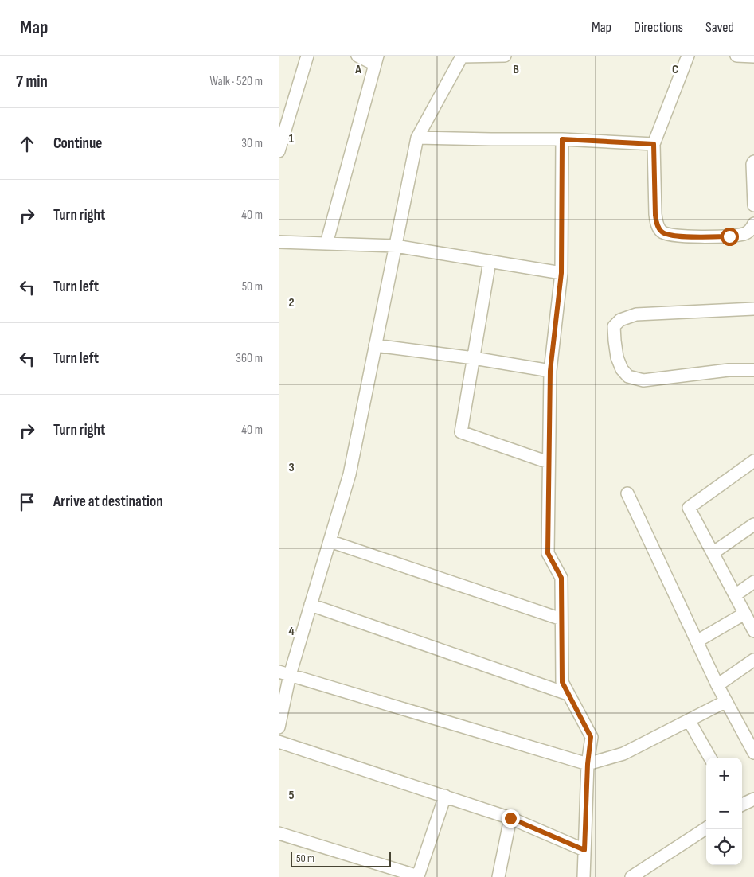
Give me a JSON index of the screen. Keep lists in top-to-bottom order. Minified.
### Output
{"scale_bar":"50 m","page":{"header":"Map","nav":["Map","Directions","Saved"],"heading":["7 min","Walk · 520 m"],"list":[["Continue","30 m"],["Turn right","40 m"],["Turn left","50 m"],["Turn left","360 m"],["Turn right","40 m"],"Arrive at destination"],"map_buttons":["+","−"],"scale":"50 m"},"grid":{"columns":["A","B","C"],"rows":["1","2","3","4","5"]}}
